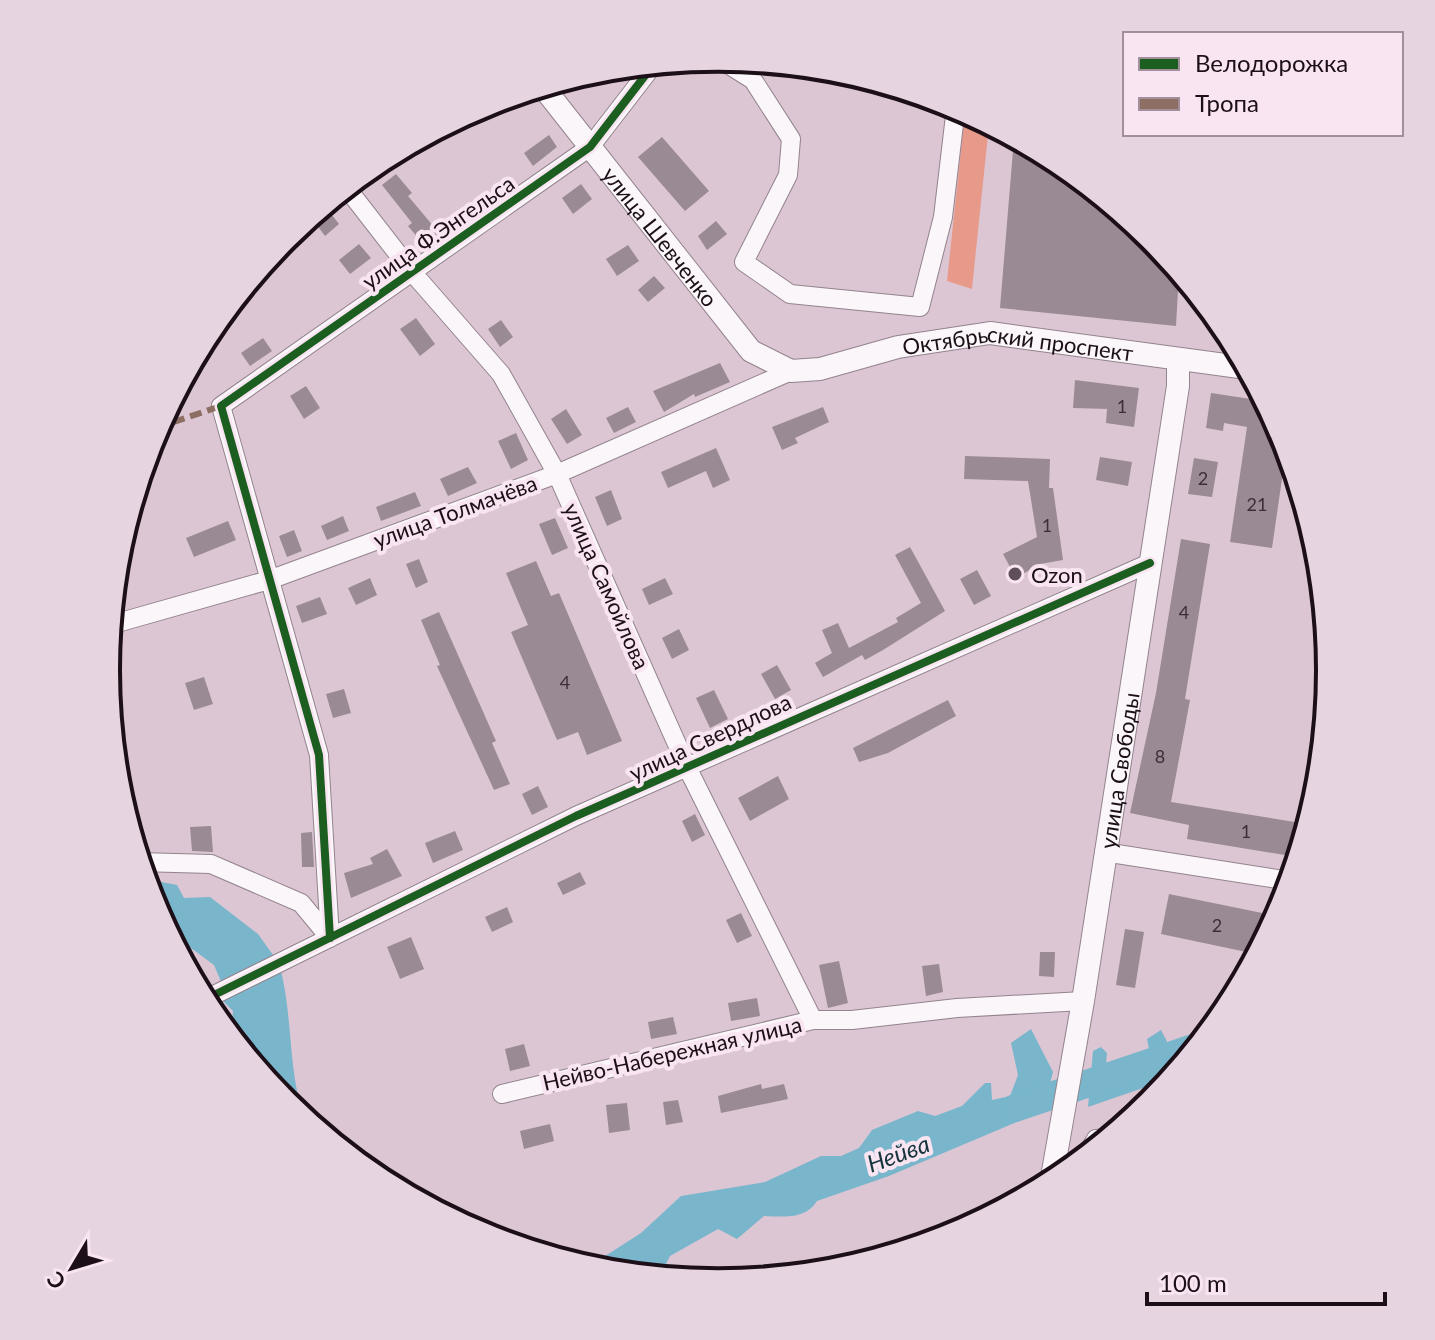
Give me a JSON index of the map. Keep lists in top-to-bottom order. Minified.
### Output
{"streets":{"main road":["улица Шевченко","Октябрьский проспект","улица Свободы"],"street":["улица Ф.Энгельса","улица Толмачёва","улица Самойлова","улица Свердлова","Нейво-Набережная улица"]},"crossings":[["улица Ф.Энгельса","улица Шевченко"],["улица Ф.Энгельса","улица Толмачёва"],["улица Ф.Энгельса","улица Самойлова"],["улица Шевченко","Октябрьский проспект"],["улица Шевченко","улица Толмачёва"],["Октябрьский проспект","улица Толмачёва"],["Октябрьский проспект","улица Свободы"],["улица Толмачёва","улица Самойлова"],["улица Самойлова","улица Свердлова"],["улица Самойлова","Нейво-Набережная улица"],["улица Свердлова","улица Свободы"],["улица Свободы","Нейво-Набережная улица"]],"water":["Нейва"],"places":["Ozon"],"house_numbers":["1","2","21","1","4","4","8","1","2"],"legend":["Велодорожка","Тропа"],"scale_bar":"100 m","north":"bottom left"}
